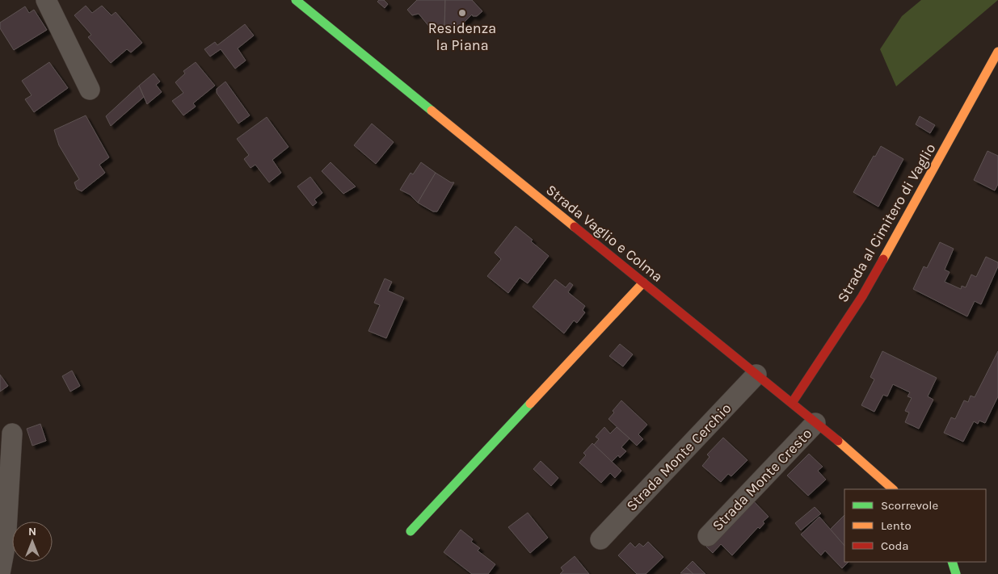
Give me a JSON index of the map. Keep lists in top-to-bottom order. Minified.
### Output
{"streets":{"street":["Strada al Cimitero di Vaglio","Strada Vaglio e Colma","Strada Monte Cerchio","Strada Monte Cresto"]},"crossings":[["Strada al Cimitero di Vaglio","Strada Vaglio e Colma"],["Strada Vaglio e Colma","Strada Monte Cerchio"],["Strada Vaglio e Colma","Strada Monte Cresto"]],"places":["Residenza la Piana"],"legend":["Scorrevole","Lento","Coda"],"north":"top"}
